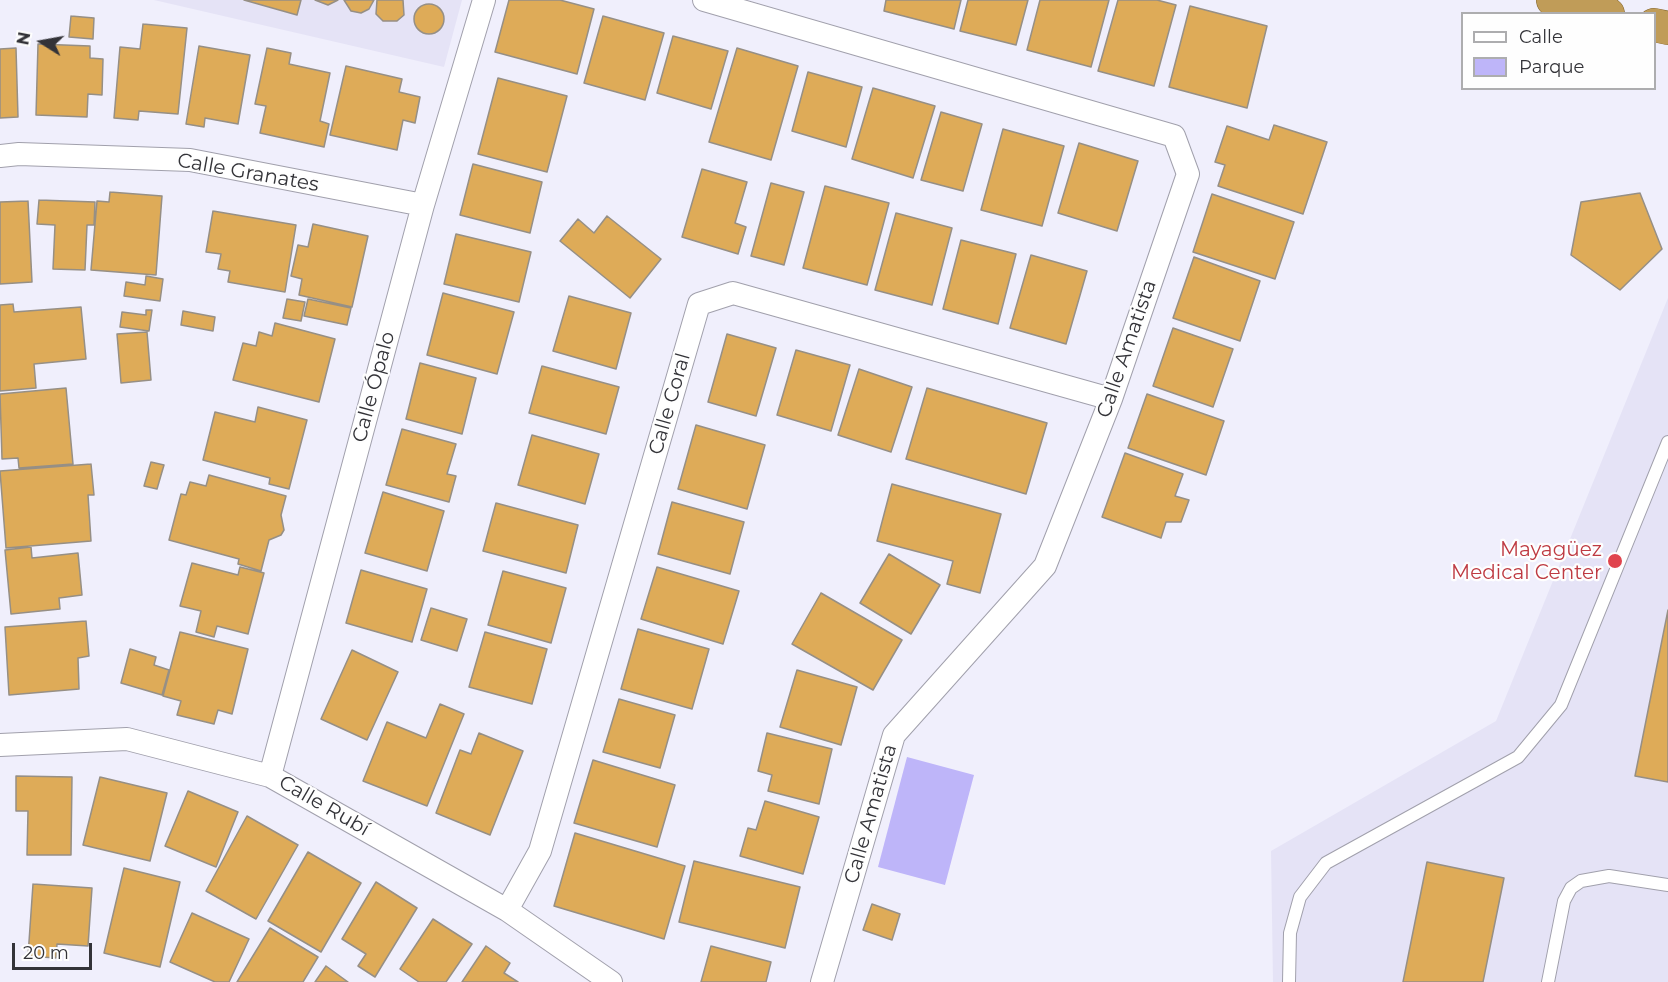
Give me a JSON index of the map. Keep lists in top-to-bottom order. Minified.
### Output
{"streets":{"street":["Calle Granates","Calle Amatista","Calle Ópalo","Calle Coral","Calle Rubí"]},"crossings":[["Calle Granates","Calle Ópalo"],["Calle Amatista","Calle Coral"],["Calle Ópalo","Calle Rubí"],["Calle Coral","Calle Rubí"]],"places":["Mayagüez Medical Center"],"legend":["Calle","Parque"],"scale_bar":"20 m","north":"left"}
